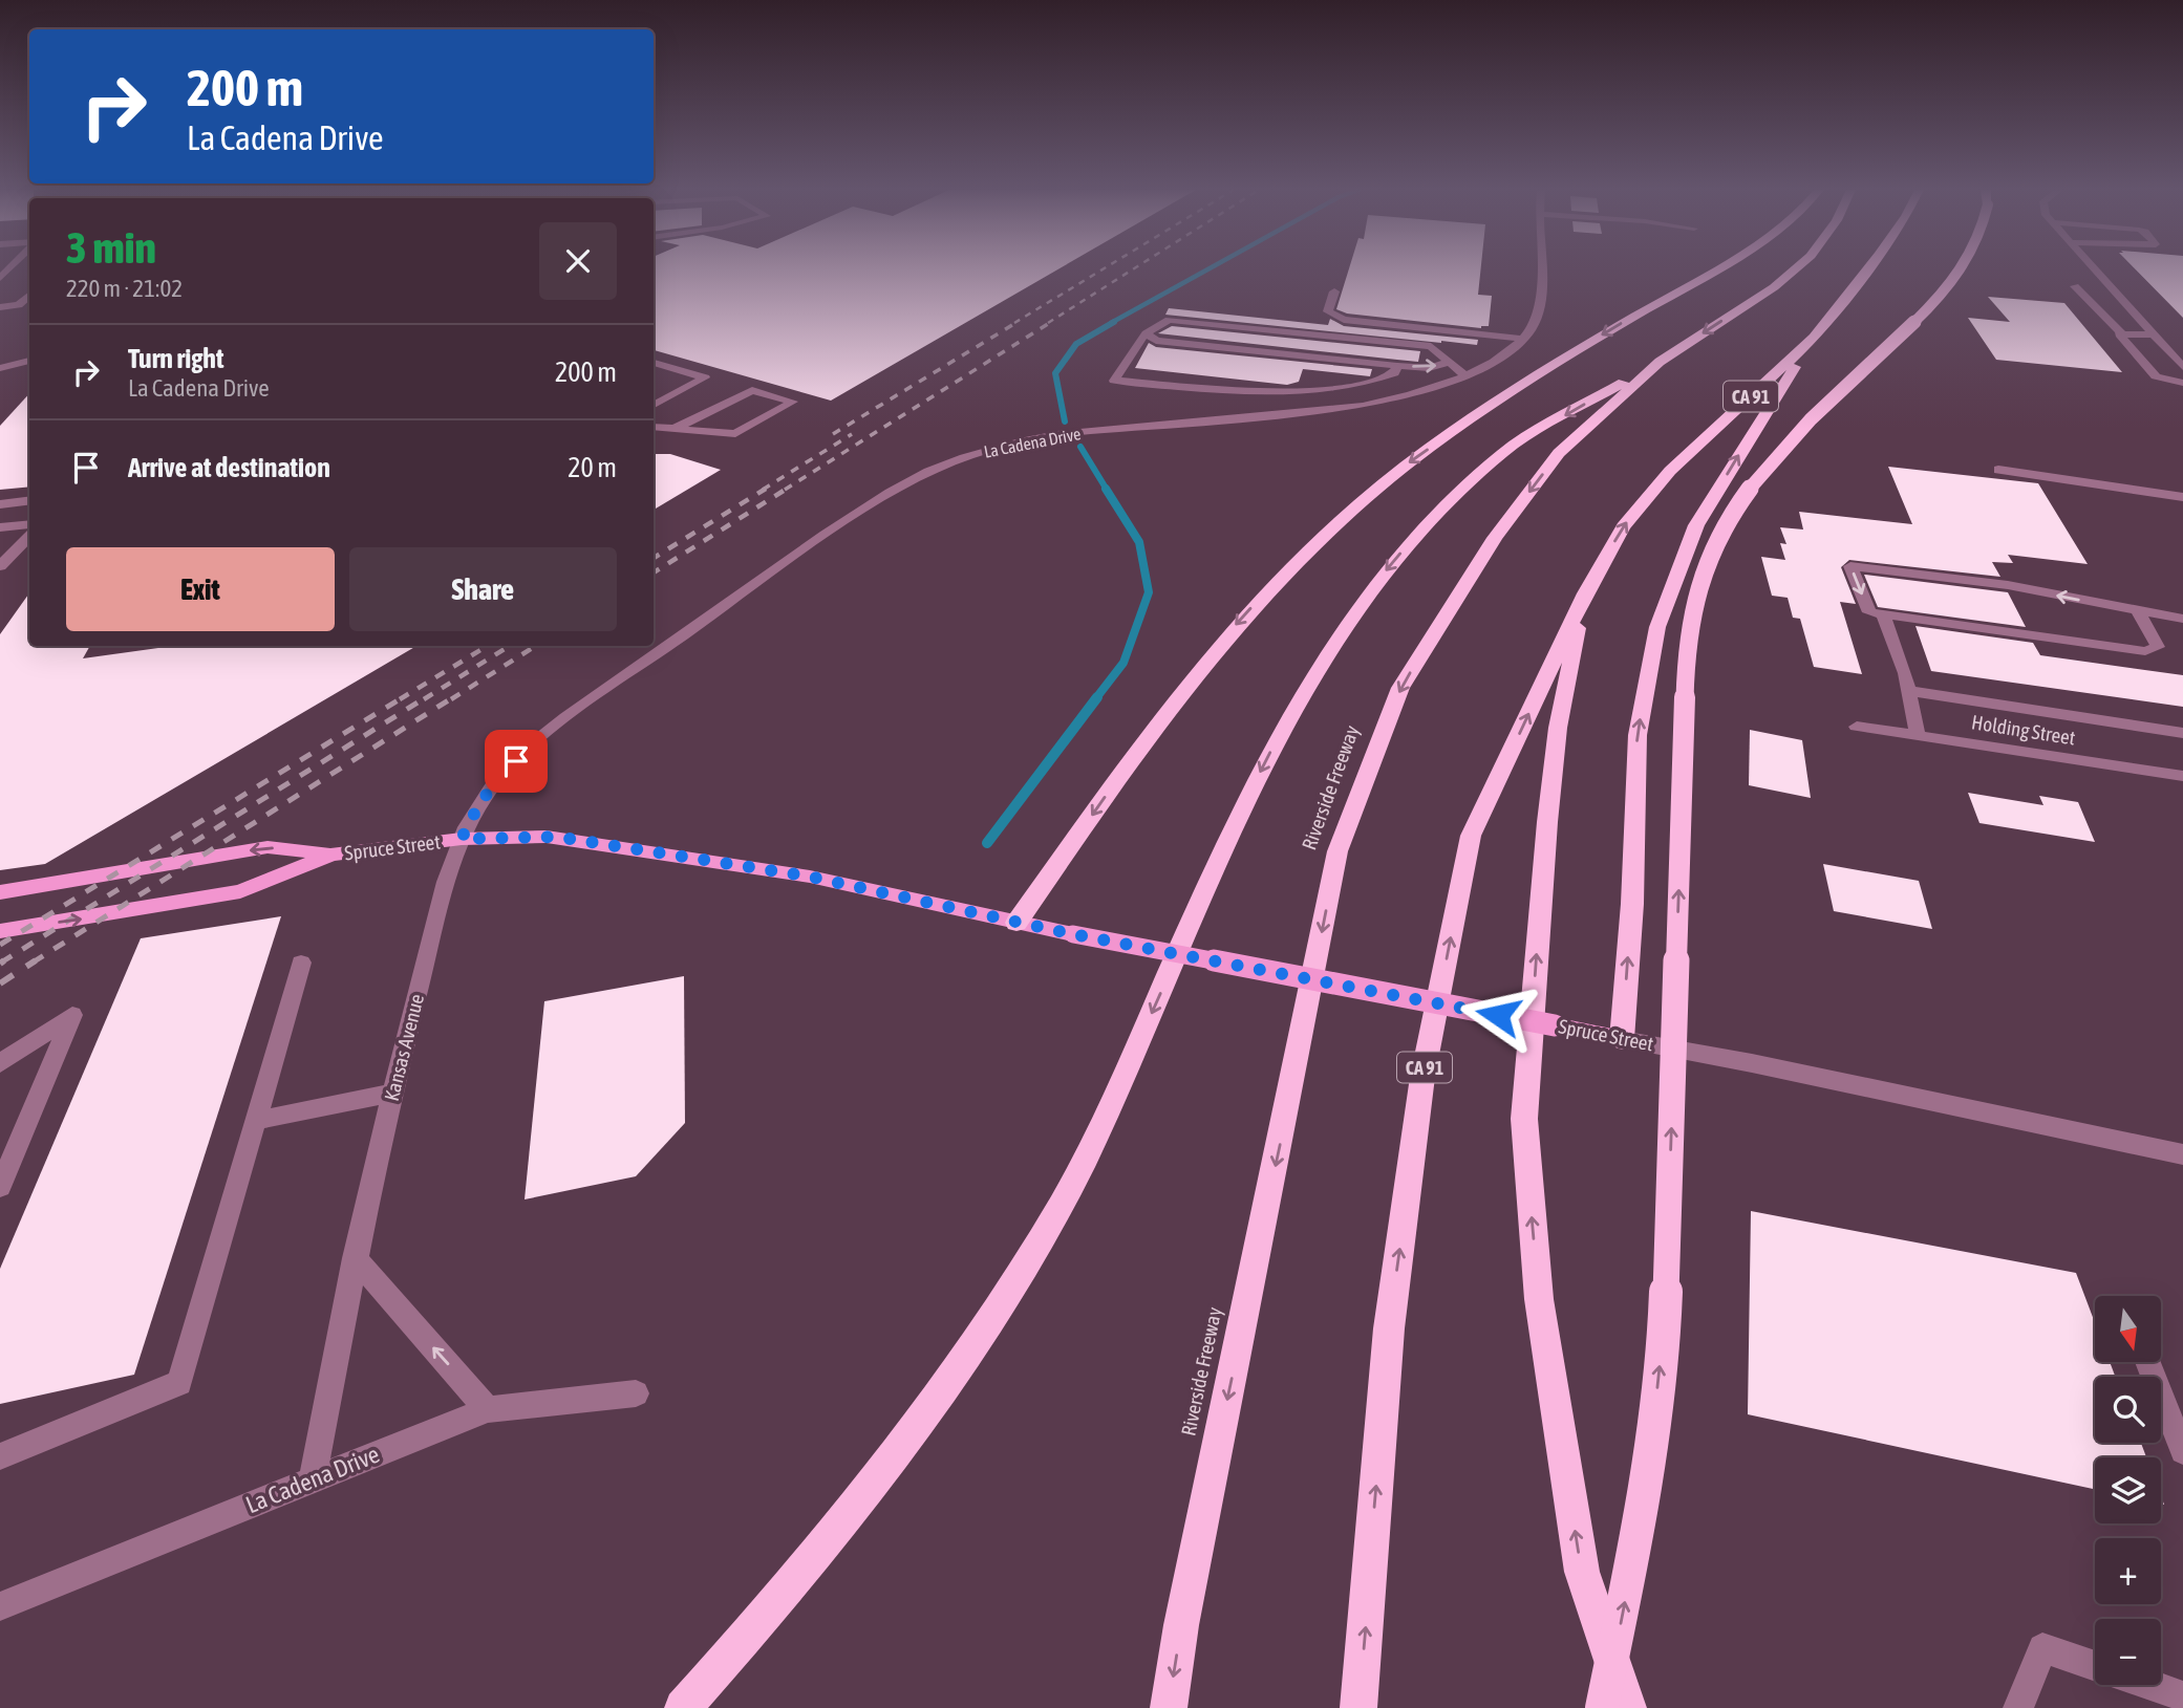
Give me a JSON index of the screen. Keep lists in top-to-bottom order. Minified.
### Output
{"streets":{"highway":["CA 91","Riverside Freeway"],"main road":["Spruce Street"],"street":["La Cadena Drive","Holding Street","Kansas Avenue"]},"crossings":[["La Cadena Drive","Spruce Street"],["La Cadena Drive","Kansas Avenue"],["Spruce Street","Kansas Avenue"]],"north":"bottom","page":{"turn":["200 m","La Cadena Drive"],"heading":["3 min","220 m · 21:02"],"list":[{"name":"Turn right","note":"La Cadena Drive","value":"200 m"},{"name":"Arrive at destination","value":"20 m"}],"buttons":["Exit","Share"],"map_buttons":["+","−"]}}
